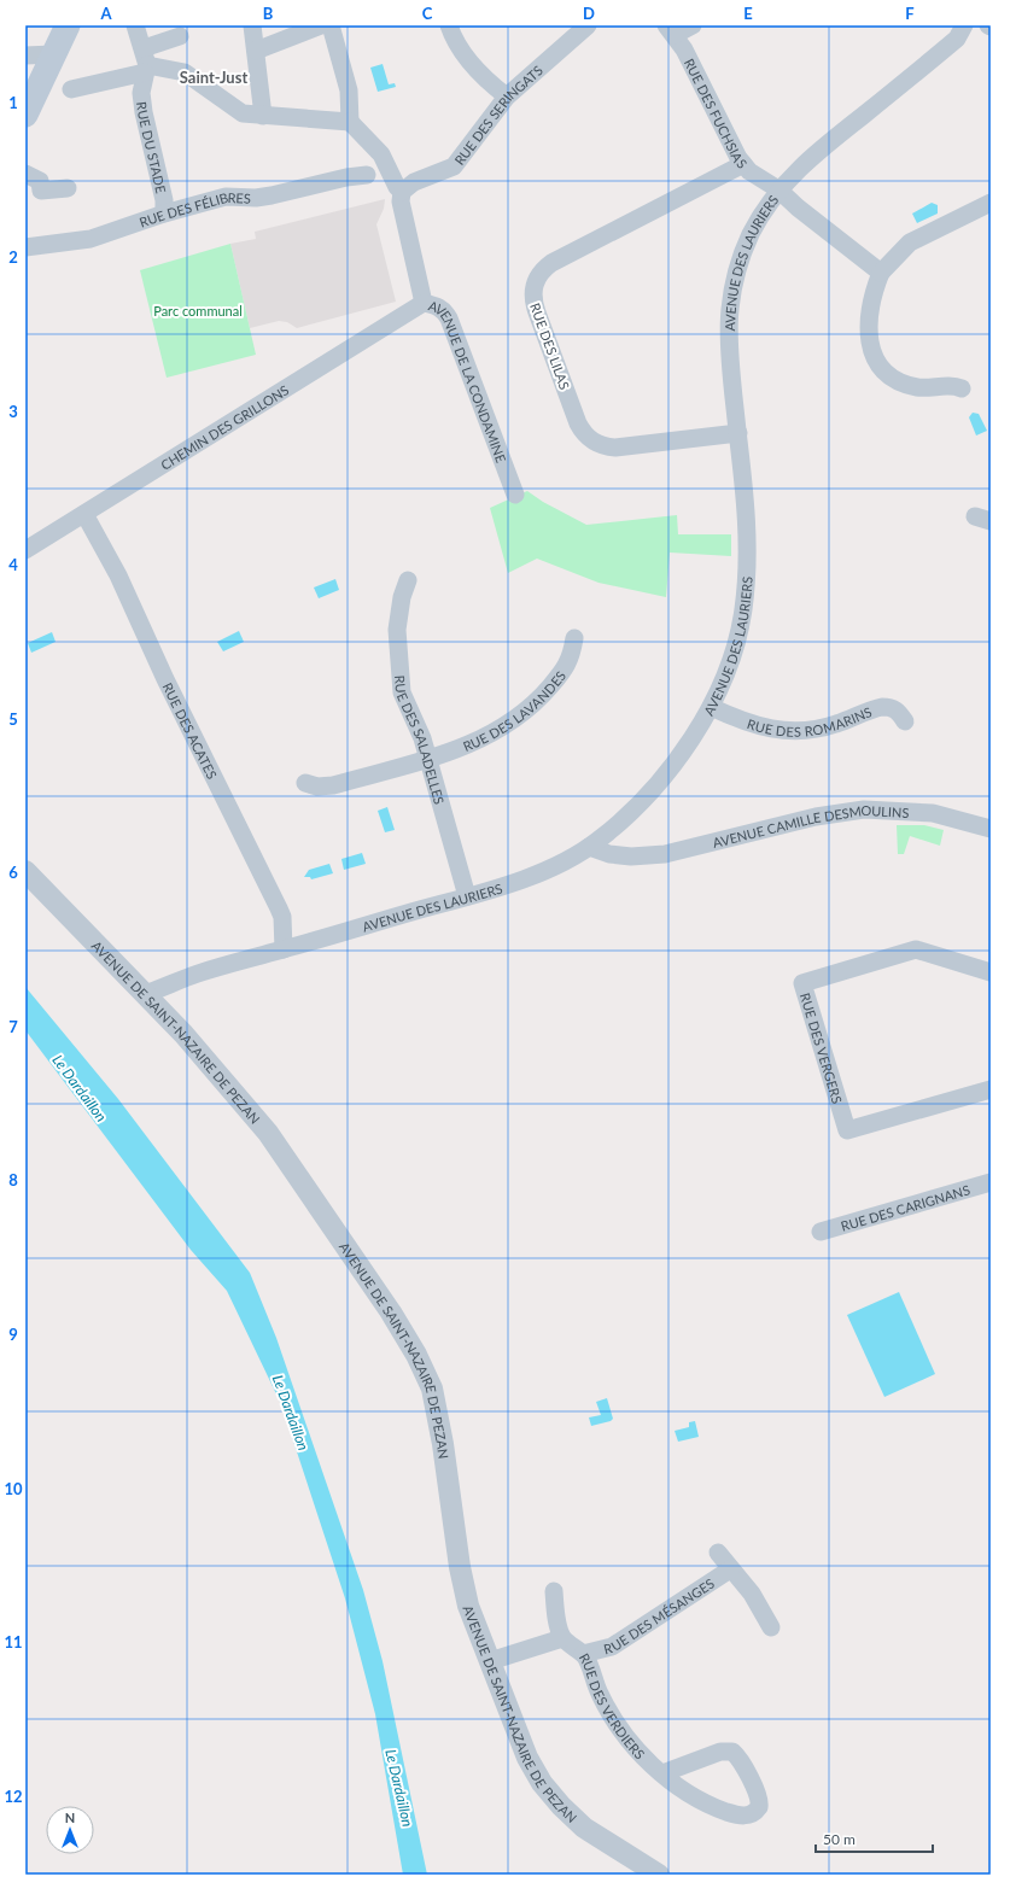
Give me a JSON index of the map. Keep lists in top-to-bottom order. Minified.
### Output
{"streets":{"street":["RUE DES FUCHSIAS","RUE DES SERINGATS","RUE DU STADE","RUE DES FÉLIBRES","AVENUE DES LAURIERS","RUE DES LILAS","AVENUE DE LA CONDAMINE","CHEMIN DES GRILLONS","RUE DES LAVANDES","RUE DES ROMARINS","RUE DES ACATES","RUE DES SALADELLES","AVENUE CAMILLE DESMOULINS","AVENUE DE SAINT-NAZAIRE DE PEZAN","RUE DES VERGERS","RUE DES CARIGNANS","RUE DES MÉSANGES","RUE DES VERDIERS"]},"crossings":[["RUE DES FUCHSIAS","AVENUE DES LAURIERS"],["RUE DES FUCHSIAS","RUE DES LILAS"],["RUE DES SERINGATS","AVENUE DE LA CONDAMINE"],["RUE DU STADE","RUE DES FÉLIBRES"],["RUE DES FÉLIBRES","AVENUE DE LA CONDAMINE"],["AVENUE DES LAURIERS","RUE DES LILAS"],["AVENUE DES LAURIERS","RUE DES ROMARINS"],["AVENUE DES LAURIERS","RUE DES ACATES"],["AVENUE DES LAURIERS","RUE DES SALADELLES"],["AVENUE DES LAURIERS","AVENUE CAMILLE DESMOULINS"],["AVENUE DES LAURIERS","AVENUE DE SAINT-NAZAIRE DE PEZAN"],["AVENUE DE LA CONDAMINE","CHEMIN DES GRILLONS"],["CHEMIN DES GRILLONS","RUE DES ACATES"],["RUE DES LAVANDES","RUE DES SALADELLES"],["RUE DES MÉSANGES","RUE DES VERDIERS"]],"districts":["Saint-Just"],"water":["Le Dardaillon"],"parks":["Parc communal"],"scale_bar":"50 m","north":"top","grid":{"columns":["A","B","C","D","E","F"],"rows":["1","2","3","4","5","6","7","8","9","10","11","12"]}}
